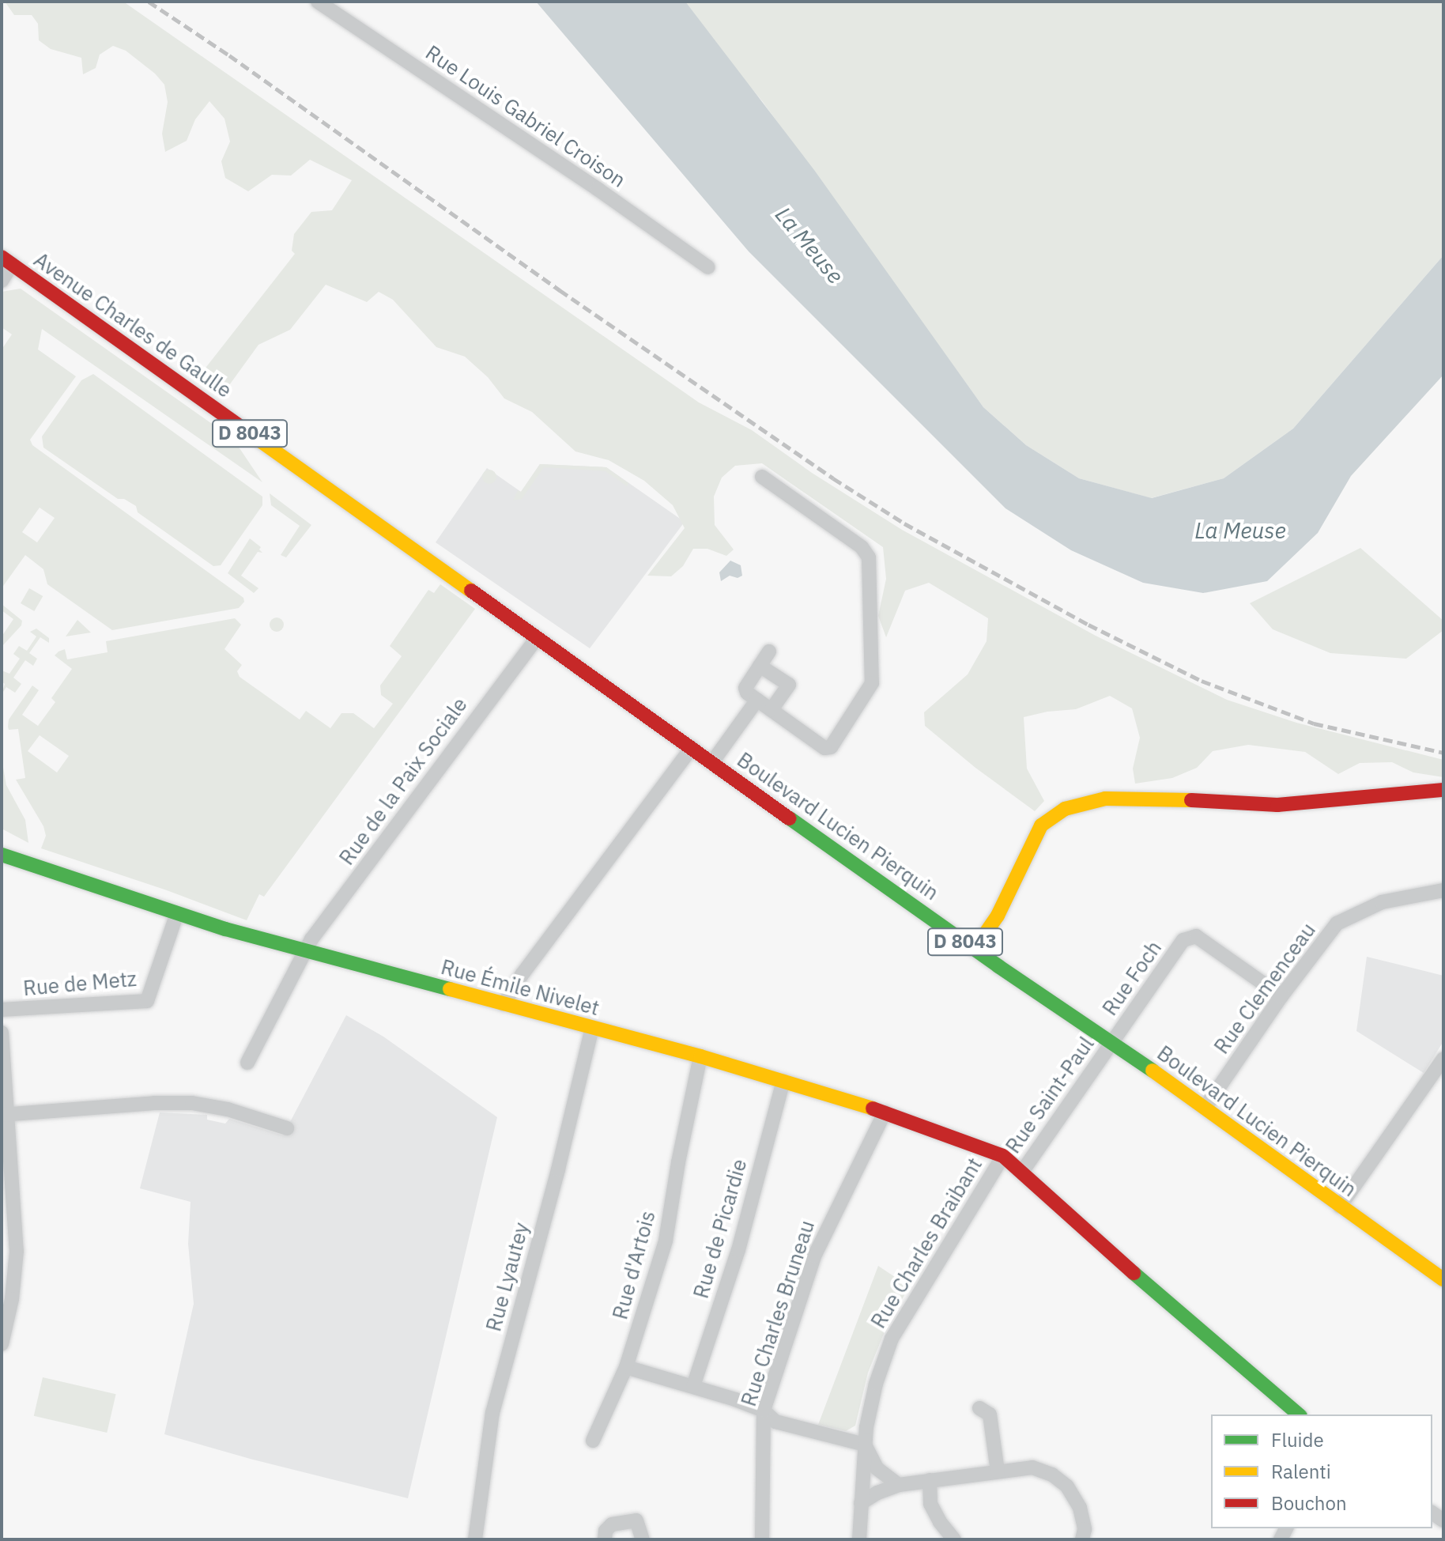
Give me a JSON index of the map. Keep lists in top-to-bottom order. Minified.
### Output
{"streets":{"street":["Rue Louis Gabriel Croison","Avenue Charles de Gaulle","D 8043","Rue de la Paix Sociale","Boulevard Lucien Pierquin","Rue Foch","Rue de Metz","Rue Émile Nivelet","Rue Clemenceau","Rue Saint-Paul","Rue de Picardie","Rue Charles Braibant","Rue d'Artois","Rue Lyautey","Rue Charles Bruneau"]},"crossings":[["Avenue Charles de Gaulle","Boulevard Lucien Pierquin"],["Rue de la Paix Sociale","Boulevard Lucien Pierquin"],["Rue de la Paix Sociale","Rue Émile Nivelet"],["Boulevard Lucien Pierquin","Rue Foch"],["Boulevard Lucien Pierquin","Rue Clemenceau"],["Boulevard Lucien Pierquin","Rue Saint-Paul"],["Rue Foch","Rue Clemenceau"],["Rue Foch","Rue Saint-Paul"],["Rue de Metz","Rue Émile Nivelet"],["Rue Émile Nivelet","Rue Saint-Paul"],["Rue Émile Nivelet","Rue de Picardie"],["Rue Émile Nivelet","Rue Charles Braibant"],["Rue Émile Nivelet","Rue d'Artois"],["Rue Émile Nivelet","Rue Lyautey"],["Rue Émile Nivelet","Rue Charles Bruneau"]],"water":["La Meuse"],"legend":["Fluide","Ralenti","Bouchon"]}
